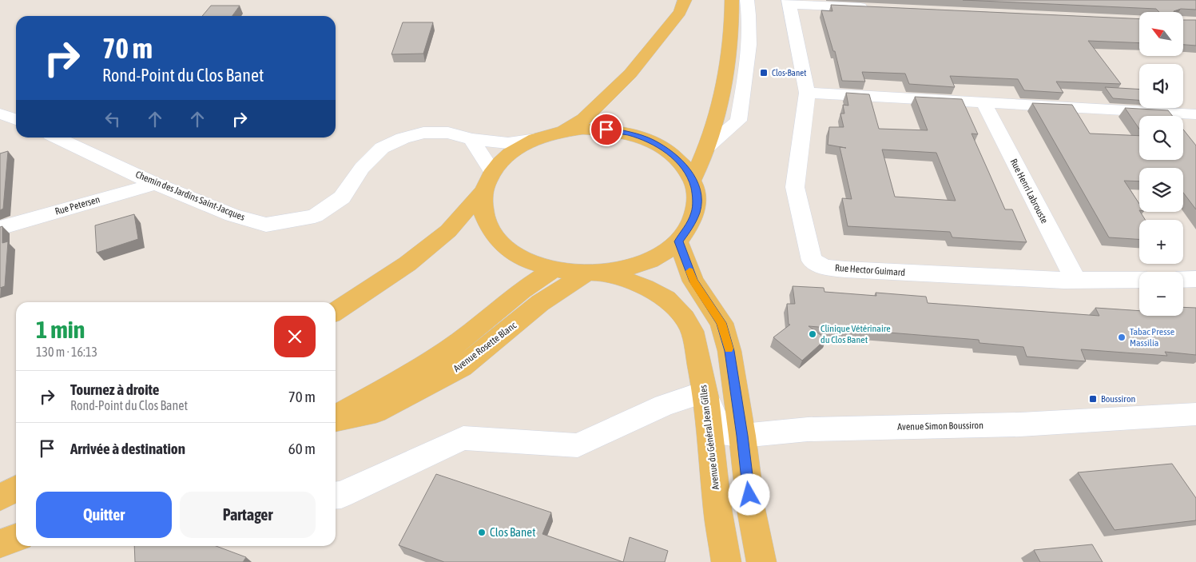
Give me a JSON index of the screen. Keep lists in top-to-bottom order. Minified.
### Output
{"streets":{"main road":["Avenue Rosette Blanc","Avenue du Général Jean Gilles"],"street":["Rue Henri Labrouste","Chemin des Jardins Saint-Jacques","Rue Petersen","Rue Hector Guimard","Avenue Simon Boussiron"]},"crossings":[["Rue Henri Labrouste","Rue Hector Guimard"],["Chemin des Jardins Saint-Jacques","Rue Petersen"],["Avenue Rosette Blanc","Avenue du Général Jean Gilles"],["Avenue Simon Boussiron","Avenue du Général Jean Gilles"]],"places":{"transit":["Clos-Banet","Boussiron"],"other":["Clinique Vétérinaire du Clos Banet","Tabac Presse Massilia","Clos Banet"]},"north":"top left","page":{"map_buttons":["+","−"],"turn":["70 m","Rond-Point du Clos Banet"],"heading":["1 min","130 m · 16:13"],"list":[{"name":"Tournez à droite","note":"Rond-Point du Clos Banet","value":"70 m"},{"name":"Arrivée à destination","value":"60 m"}],"buttons":["Quitter","Partager"]}}
